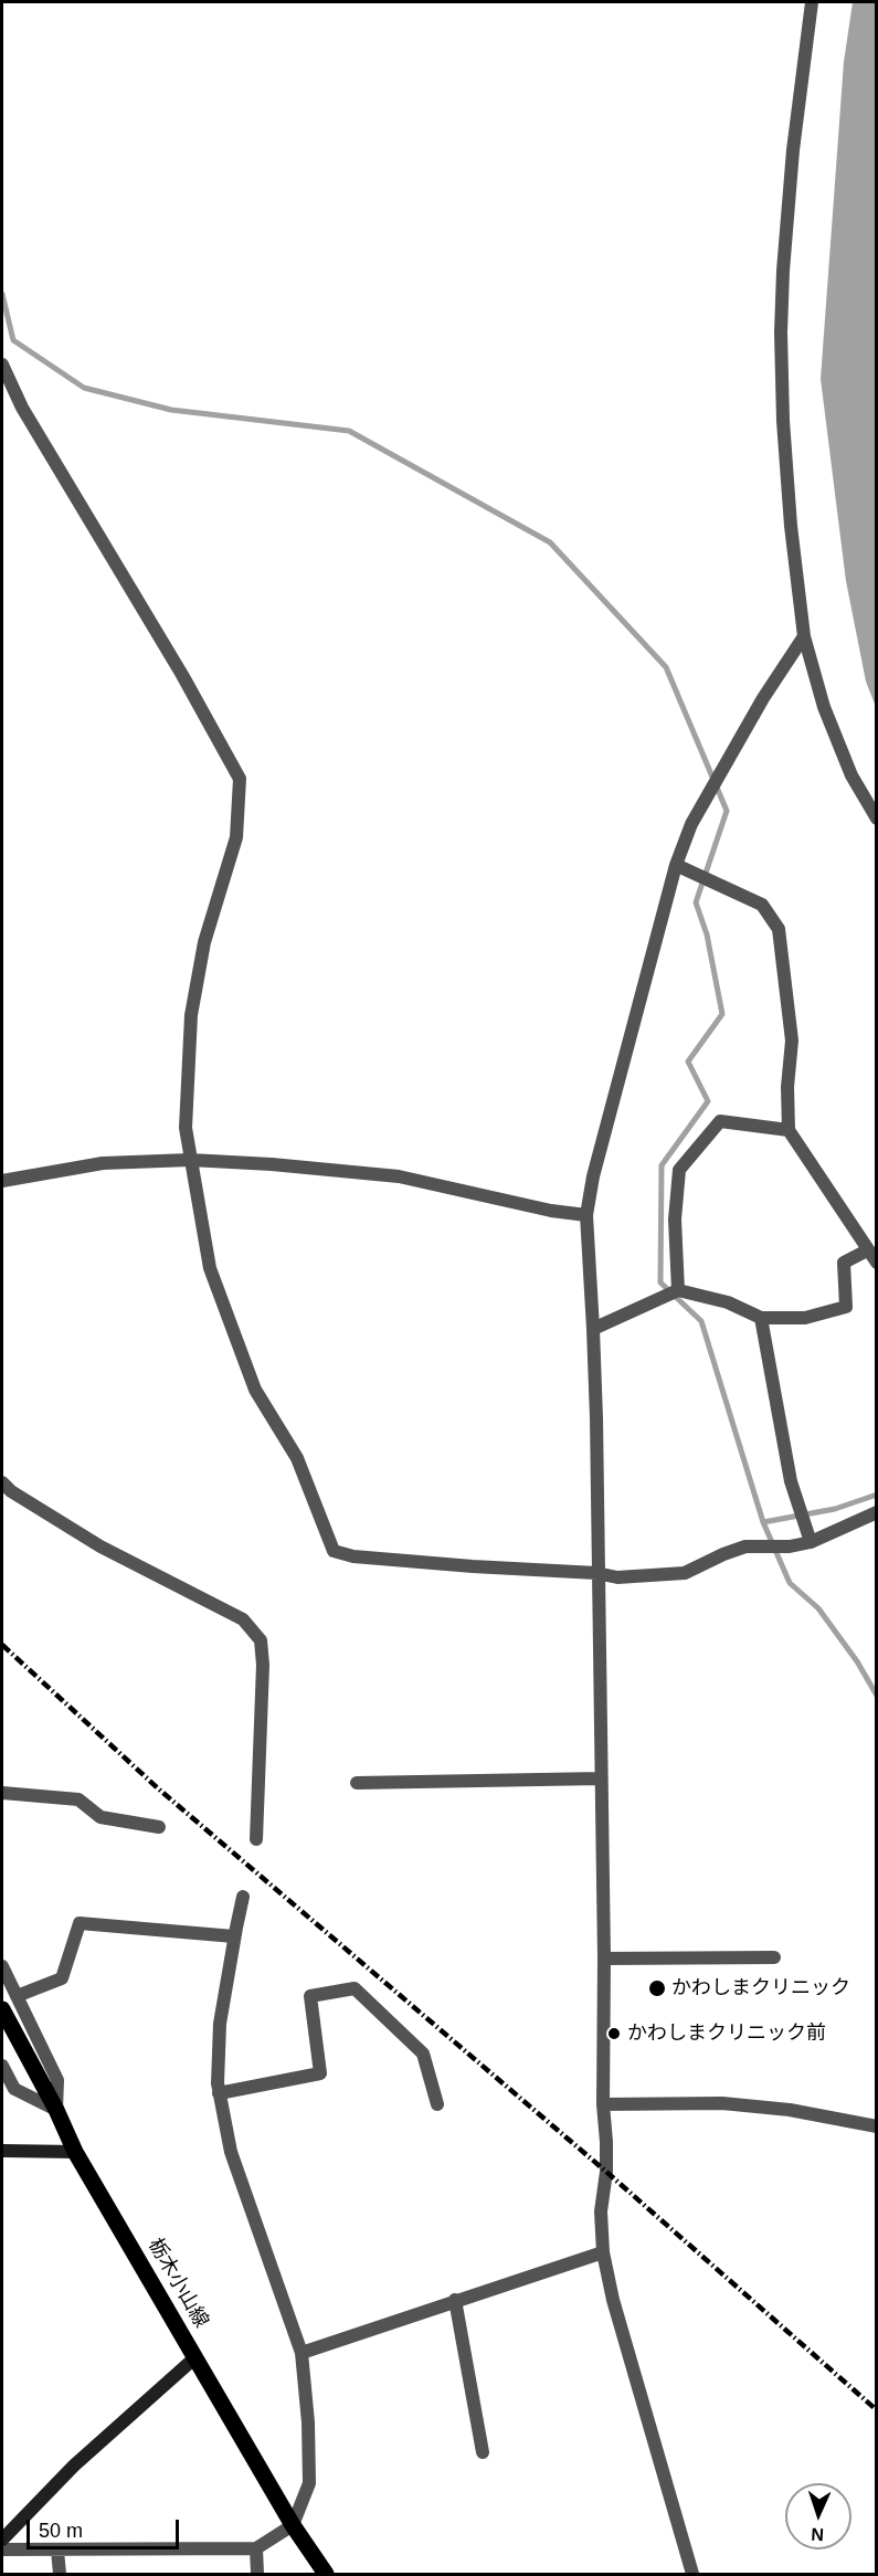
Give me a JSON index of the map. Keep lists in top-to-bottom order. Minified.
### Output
{"streets":{"main road":["栃木小山線"]},"places":["かわしまクリニック","かわしまクリニック前"],"scale_bar":"50 m","north":"bottom"}
